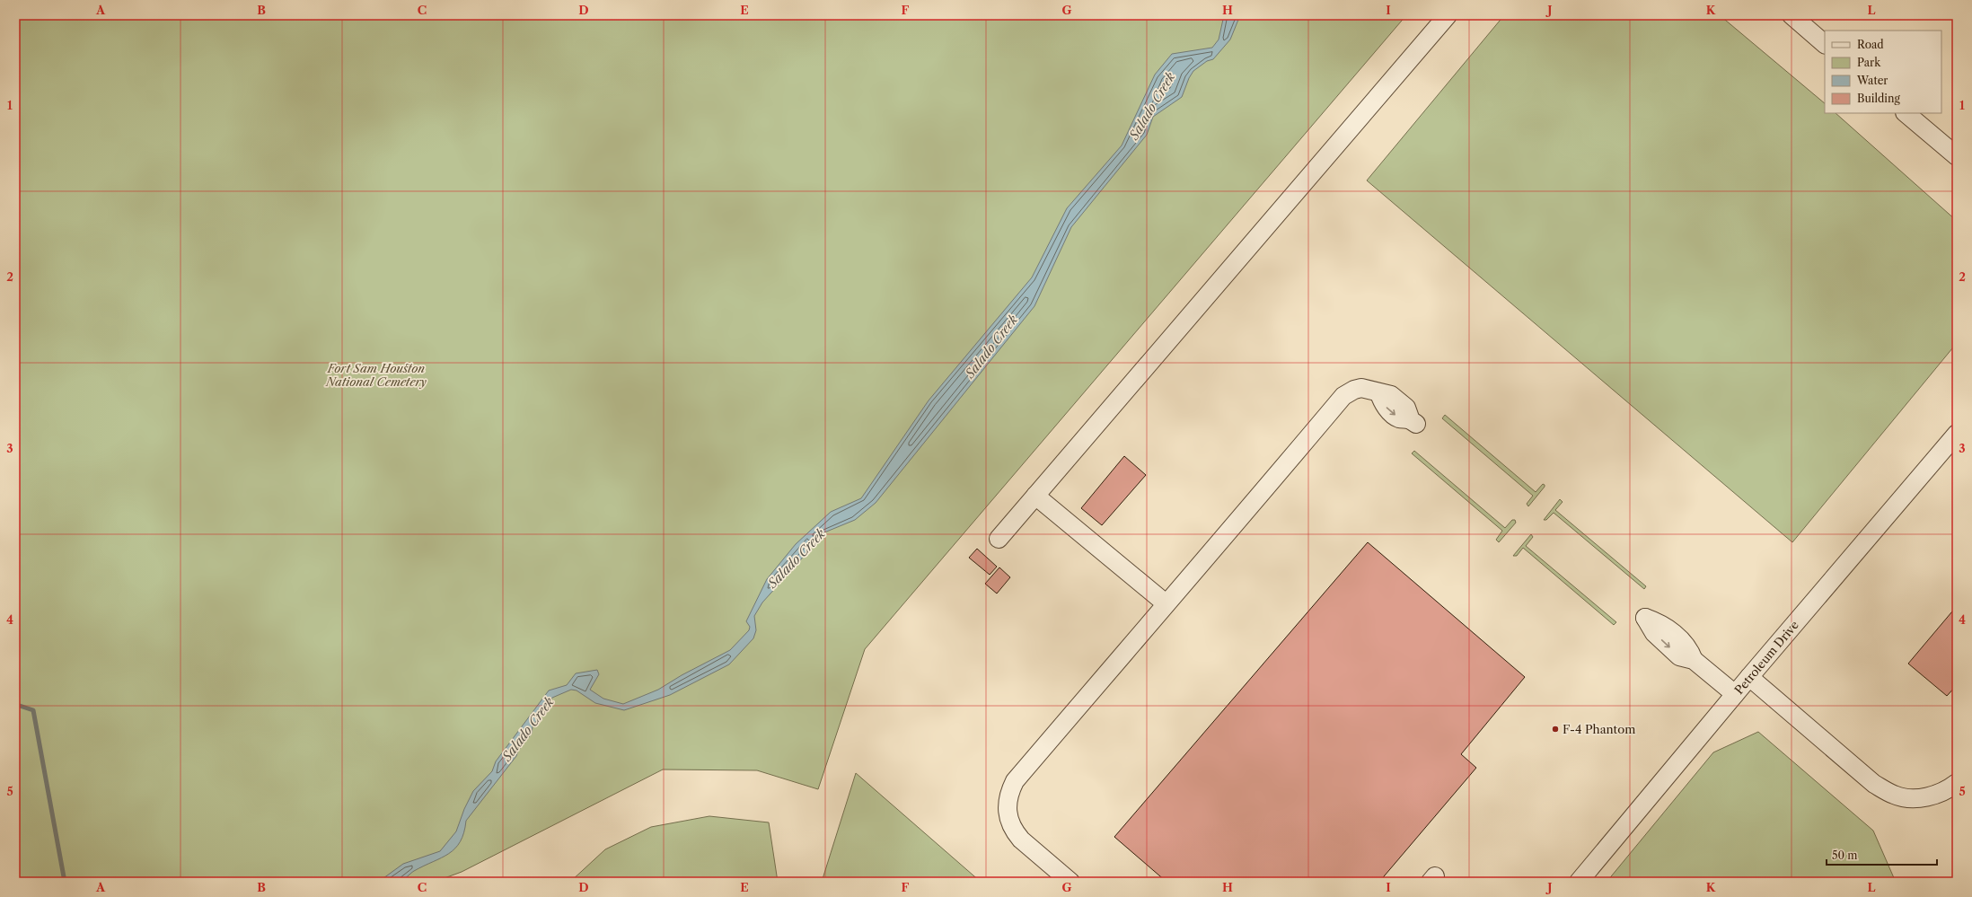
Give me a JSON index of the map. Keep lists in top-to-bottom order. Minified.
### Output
{"streets":{"street":["Petroleum Drive"]},"water":["Salado Creek"],"parks":["Fort Sam Houston National Cemetery"],"places":["F-4 Phantom"],"legend":["Road","Park","Water","Building"],"scale_bar":"50 m","grid":{"columns":["A","B","C","D","E","F","G","H","I","J","K","L"],"rows":["1","2","3","4","5"]}}
